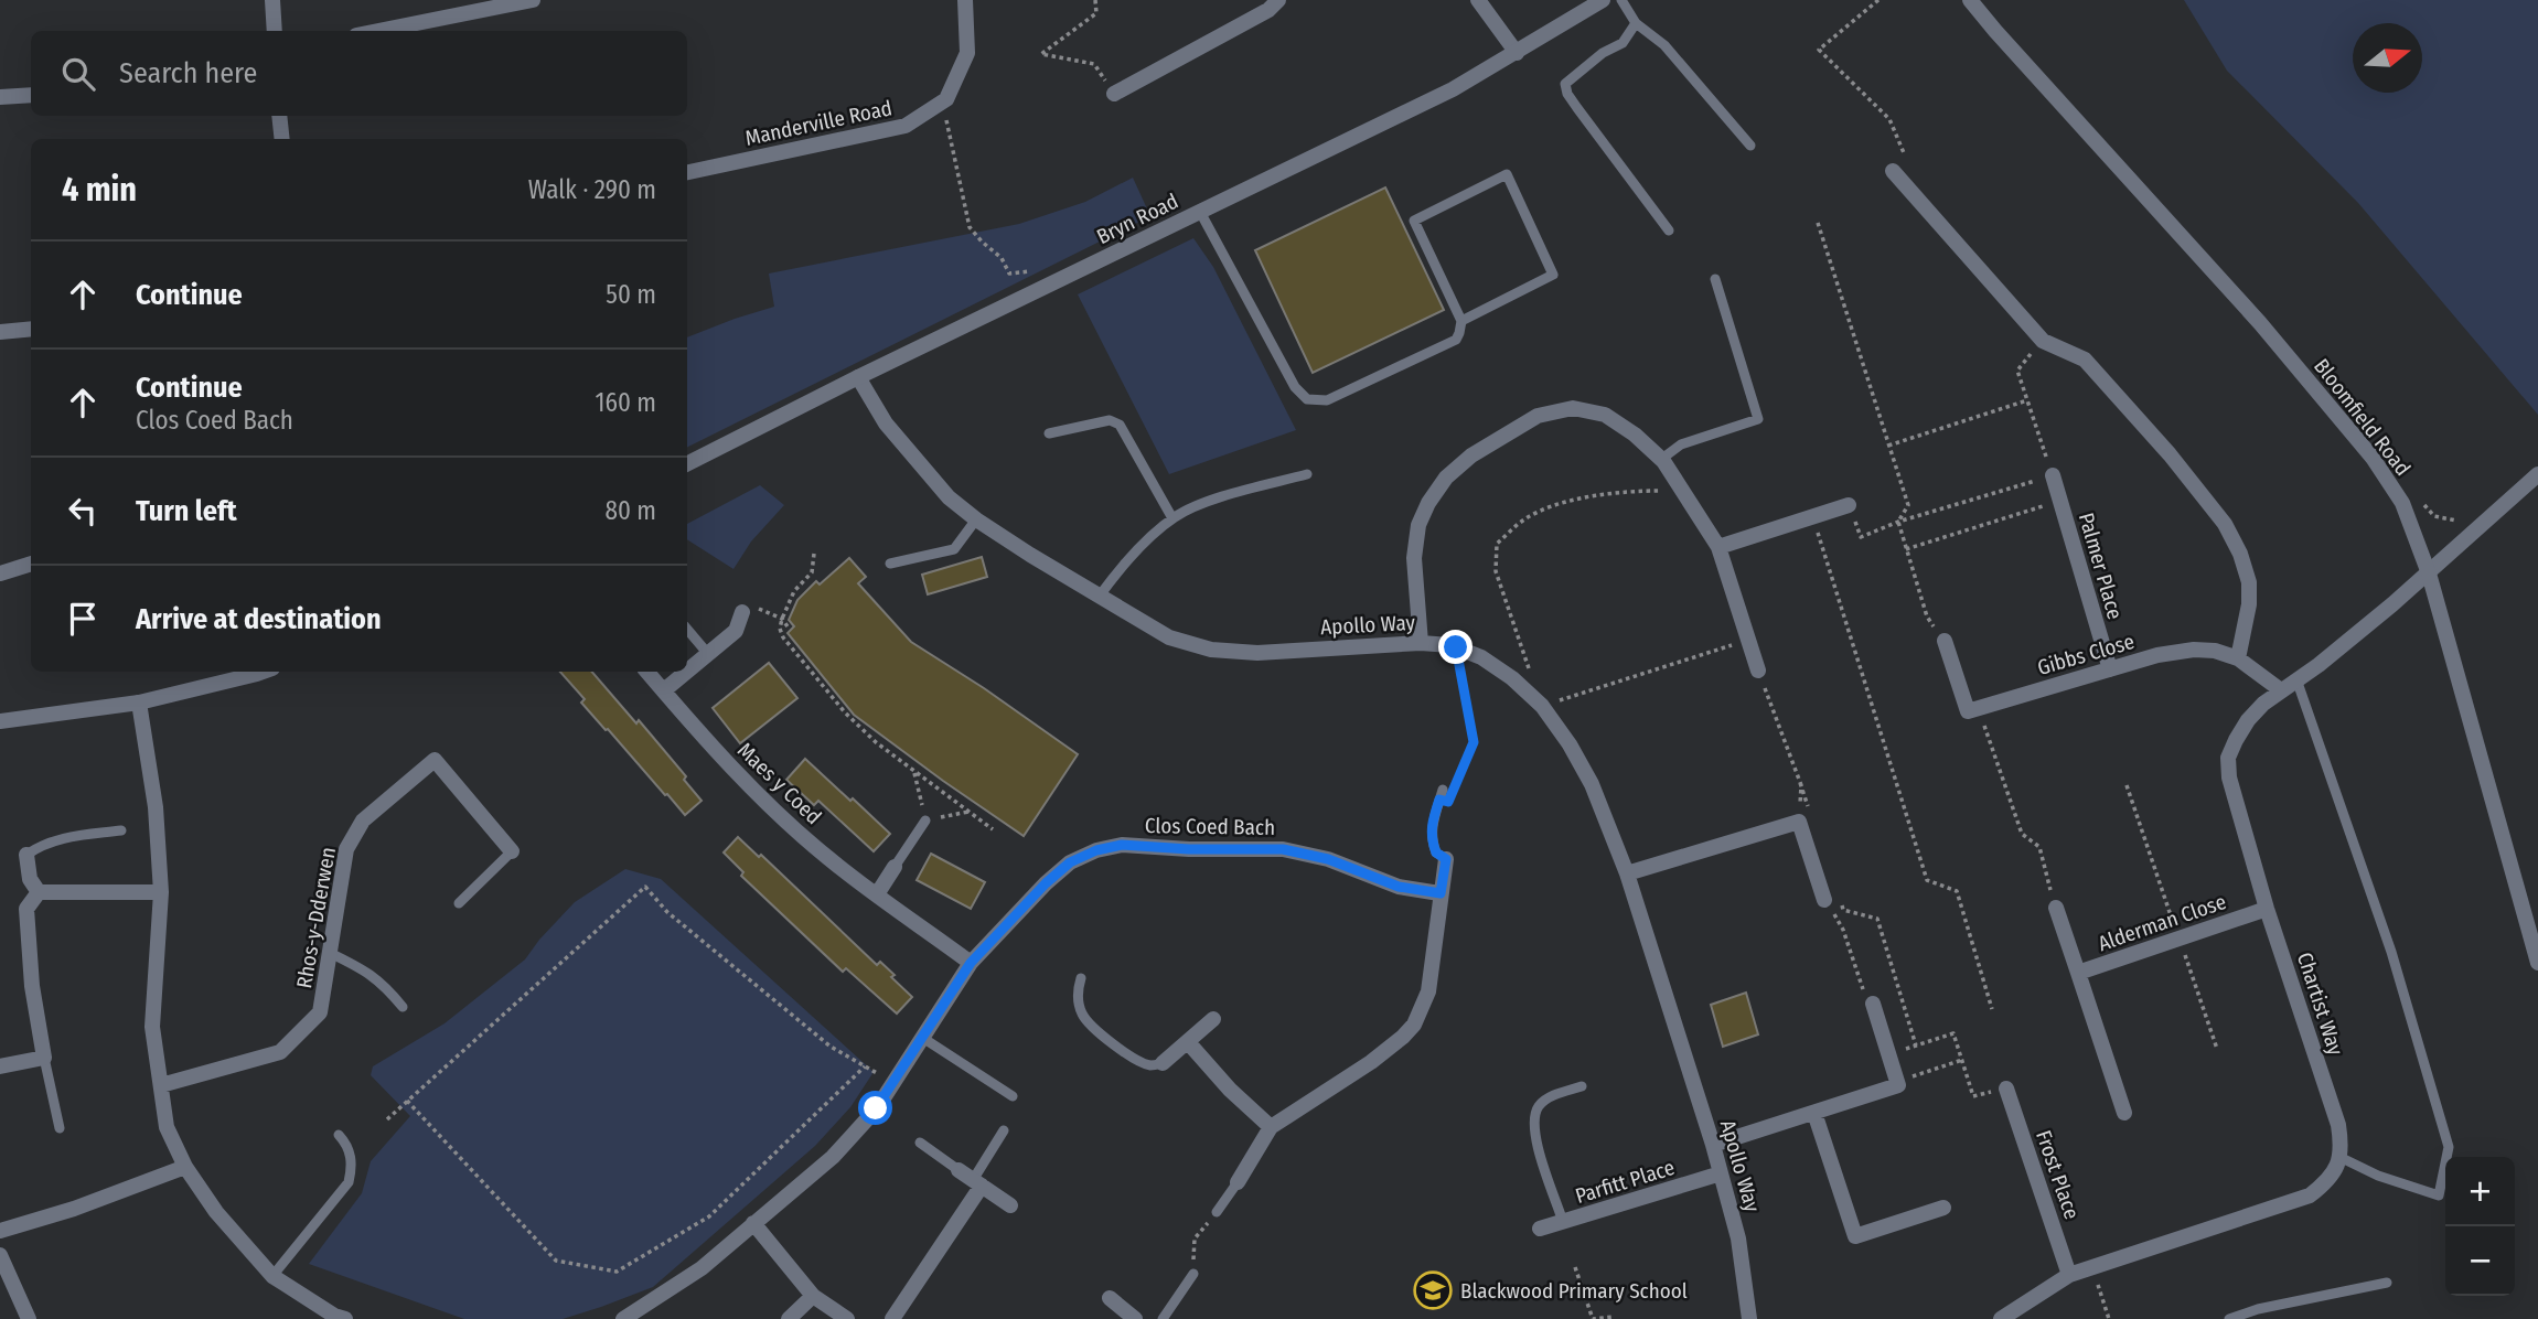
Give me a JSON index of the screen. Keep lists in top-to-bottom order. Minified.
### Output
{"streets":{"street":["Manderville Road","Bryn Road","Bloomfield Road","Palmer Place","Apollo Way","Gibbs Close","Maes y Coed","Clos Coed Bach","Rhos-y-Dderwen","Alderman Close","Chartist Way","Frost Place","Parfitt Place"]},"crossings":[["Bryn Road","Apollo Way"],["Bloomfield Road","Chartist Way"],["Palmer Place","Gibbs Close"],["Apollo Way","Parfitt Place"],["Gibbs Close","Chartist Way"],["Maes y Coed","Clos Coed Bach"],["Alderman Close","Chartist Way"]],"places":{"school or university":["Blackwood Primary School"]},"north":"right","page":{"search":"Search here","heading":["4 min","Walk · 290 m"],"list":[["Continue","50 m"],["Continue","Clos Coed Bach","160 m"],["Turn left","80 m"],"Arrive at destination"],"map_buttons":["+","−"]}}
